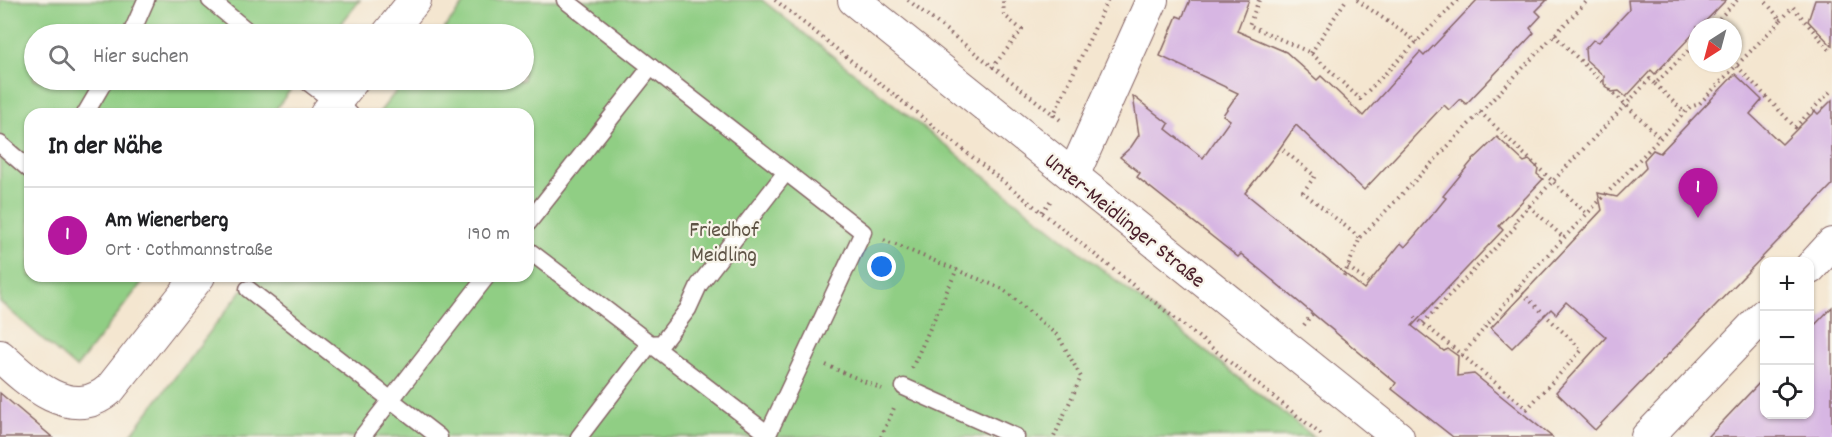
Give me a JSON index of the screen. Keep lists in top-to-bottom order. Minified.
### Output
{"streets":{"street":["Unter-Meidlinger Straße"]},"parks":["Friedhof Meidling"],"north":"bottom left","page":{"search":"Hier suchen","heading":"In der Nähe","pins":"1","list":[{"mark":"1","name":"Am Wienerberg","note":"Ort · Cothmannstraße","value":"190 m"}],"map_buttons":["+","−"]}}
